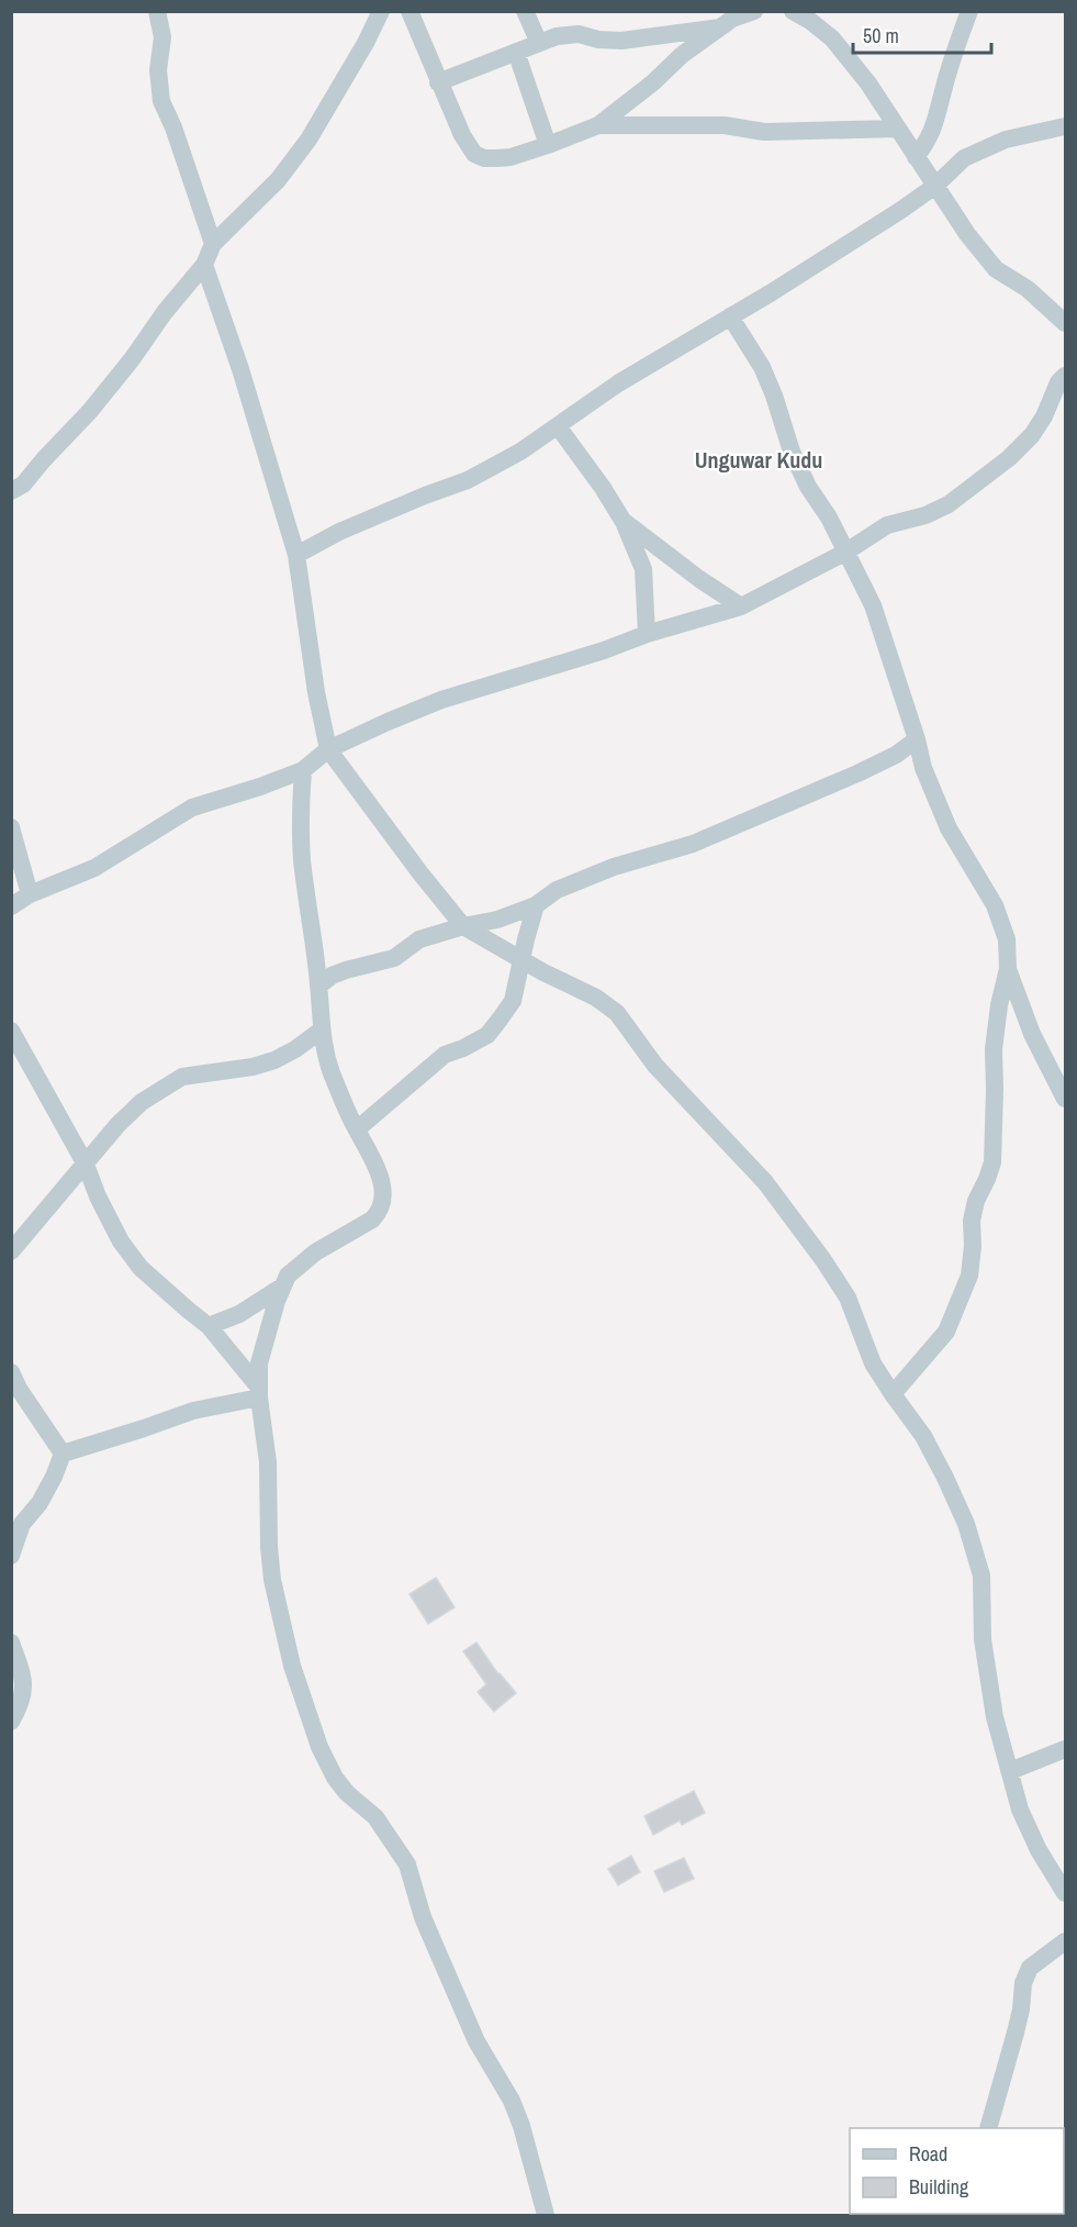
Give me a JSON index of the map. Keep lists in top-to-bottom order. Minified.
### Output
{"districts":["Unguwar Kudu"],"legend":["Road","Building"],"scale_bar":"50 m"}
